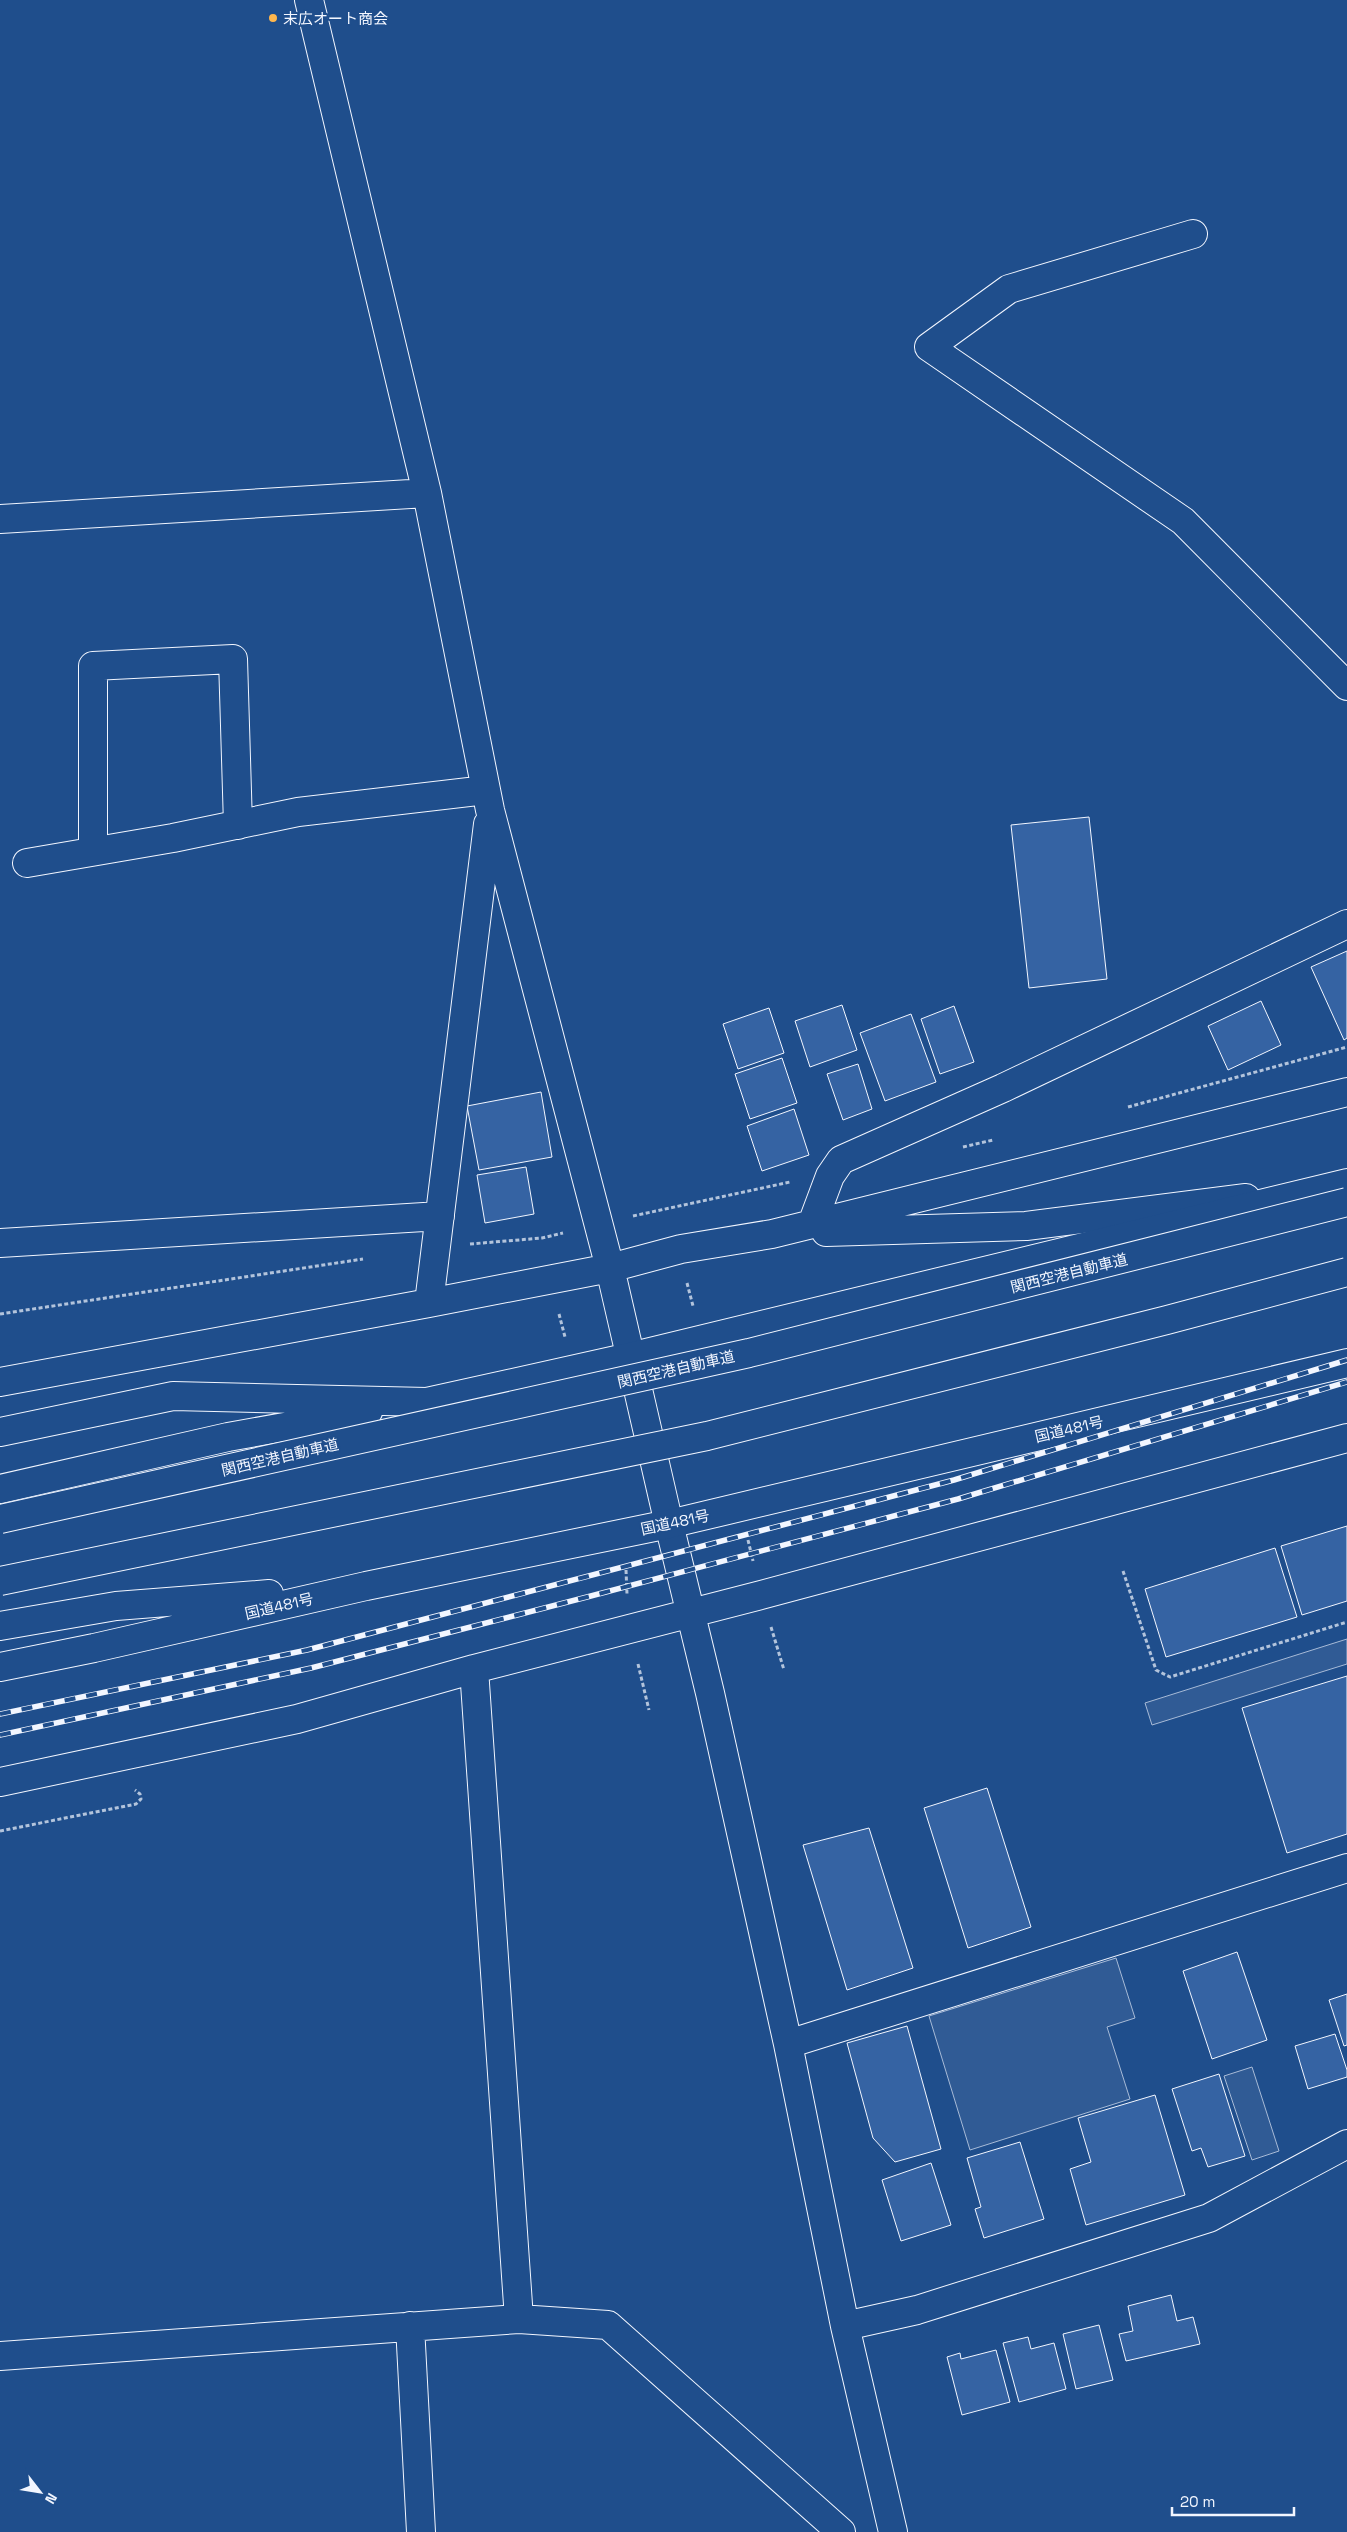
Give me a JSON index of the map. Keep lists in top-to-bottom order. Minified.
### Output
{"streets":{"main road":["関西空港自動車道","国道481号"]},"places":["末広オート商会"],"scale_bar":"20 m","north":"bottom right"}
